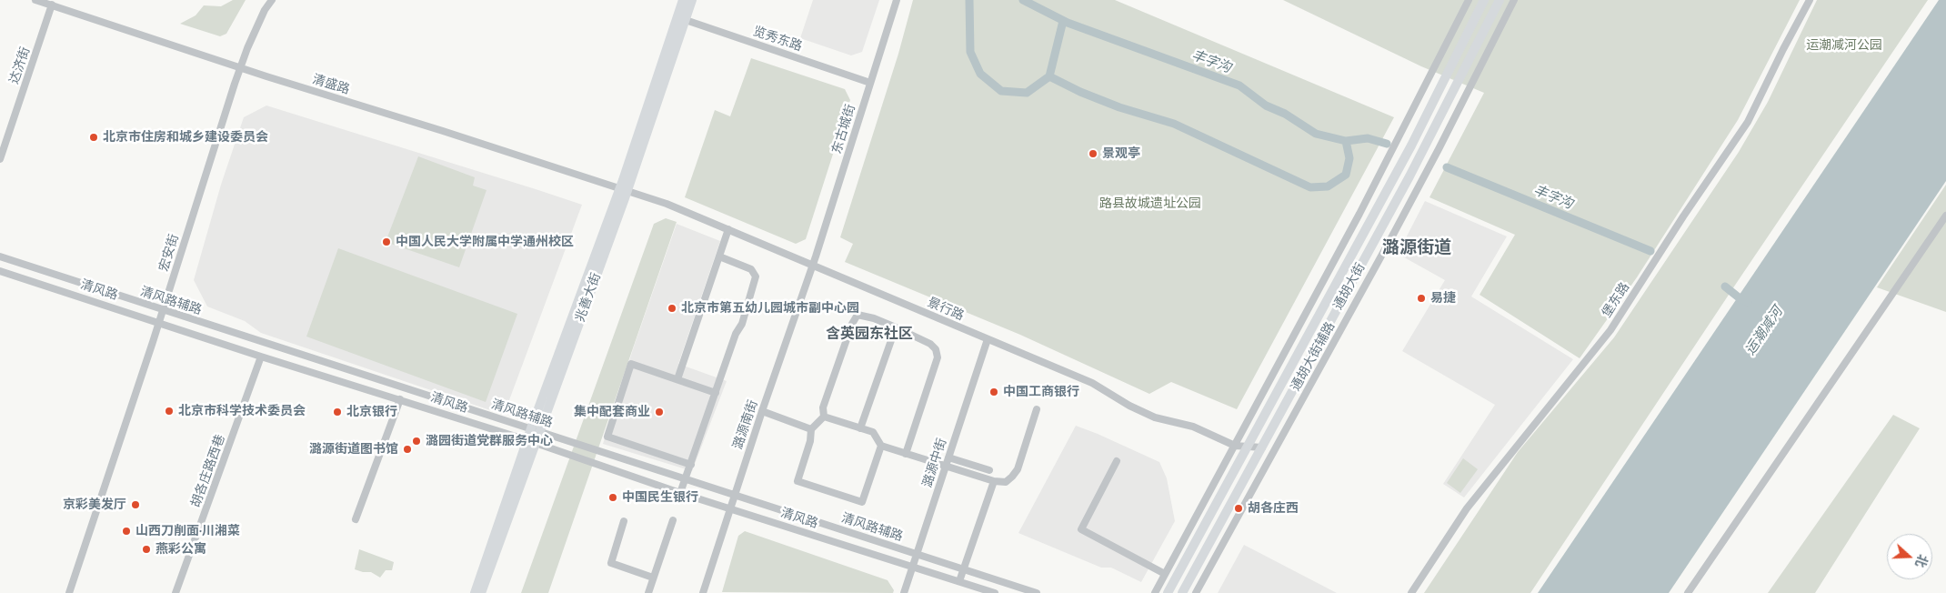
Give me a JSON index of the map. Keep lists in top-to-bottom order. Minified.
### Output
{"streets":{"main road":["通胡大街","兆善大街"],"street":["览秀东路","达济街","清盛路","东古城街","宏安街","清风路","堡东路","清风路辅路","景行路","通胡大街辅路","潞源南街","潞源中街","胡各庄路西巷"]},"crossings":[["览秀东路","东古城街"],["览秀东路","兆善大街"],["达济街","清盛路"],["清盛路","宏安街"],["清盛路","兆善大街"],["清盛路","景行路"],["东古城街","景行路"],["东古城街","潞源南街"],["宏安街","清风路"],["宏安街","清风路辅路"],["通胡大街","景行路"],["清风路","兆善大街"],["清风路","潞源南街"],["清风路","潞源中街"],["清风路","胡各庄路西巷"],["兆善大街","清风路辅路"],["兆善大街","景行路"],["清风路辅路","潞源南街"],["清风路辅路","潞源中街"],["景行路","通胡大街辅路"],["景行路","潞源南街"],["景行路","潞源中街"]],"districts":["潞源街道","含英园东社区"],"water":["丰字沟","运潮减河"],"parks":["运潮减河公园","路县故城遗址公园"],"places":["北京市住房和城乡建设委员会","景观亭","中国人民大学附属中学通州校区","易捷","北京市第五幼儿园城市副中心园","中国工商银行","北京市科学技术委员会","北京银行","集中配套商业","潞园街道党群服务中心","潞源街道图书馆","中国民生银行","京彩美发厅","胡各庄西","山西刀削面·川湘菜","燕彩公寓"],"north":"right"}
